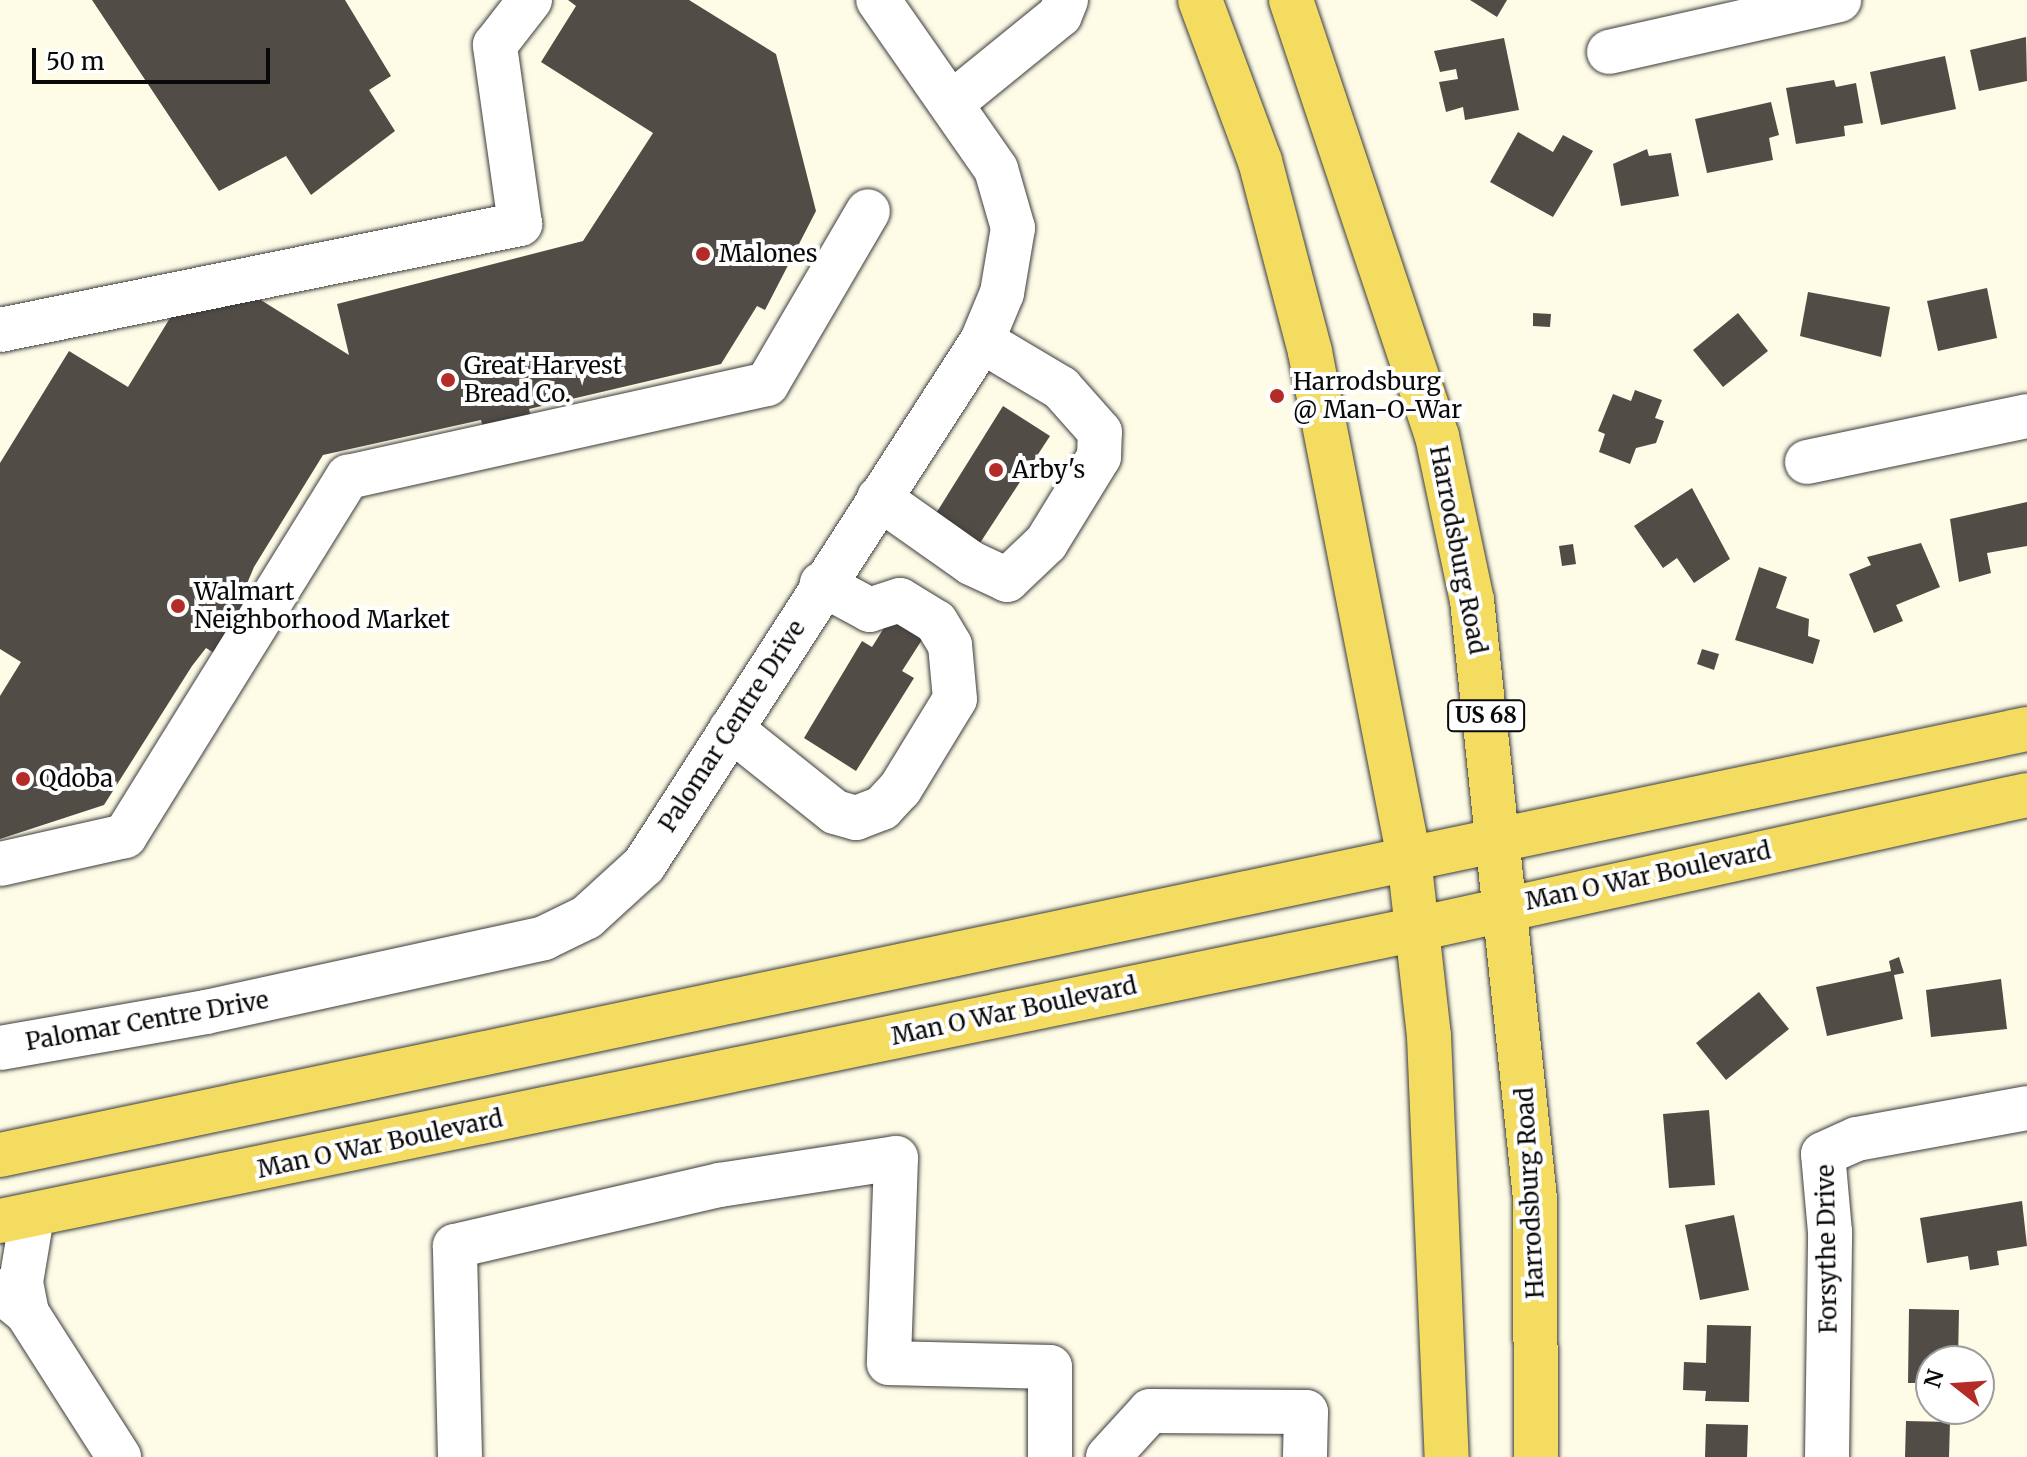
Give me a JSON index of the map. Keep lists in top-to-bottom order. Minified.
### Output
{"streets":{"main road":["Harrodsburg Road","US 68","Man O War Boulevard"],"street":["Palomar Centre Drive","Forsythe Drive"]},"crossings":[["Harrodsburg Road","Man O War Boulevard"]],"places":["Malones","Great Harvest Bread Co.","Harrodsburg @ Man-O-War","Arby's","Walmart Neighborhood Market","Qdoba"],"scale_bar":"50 m","north":"left"}
